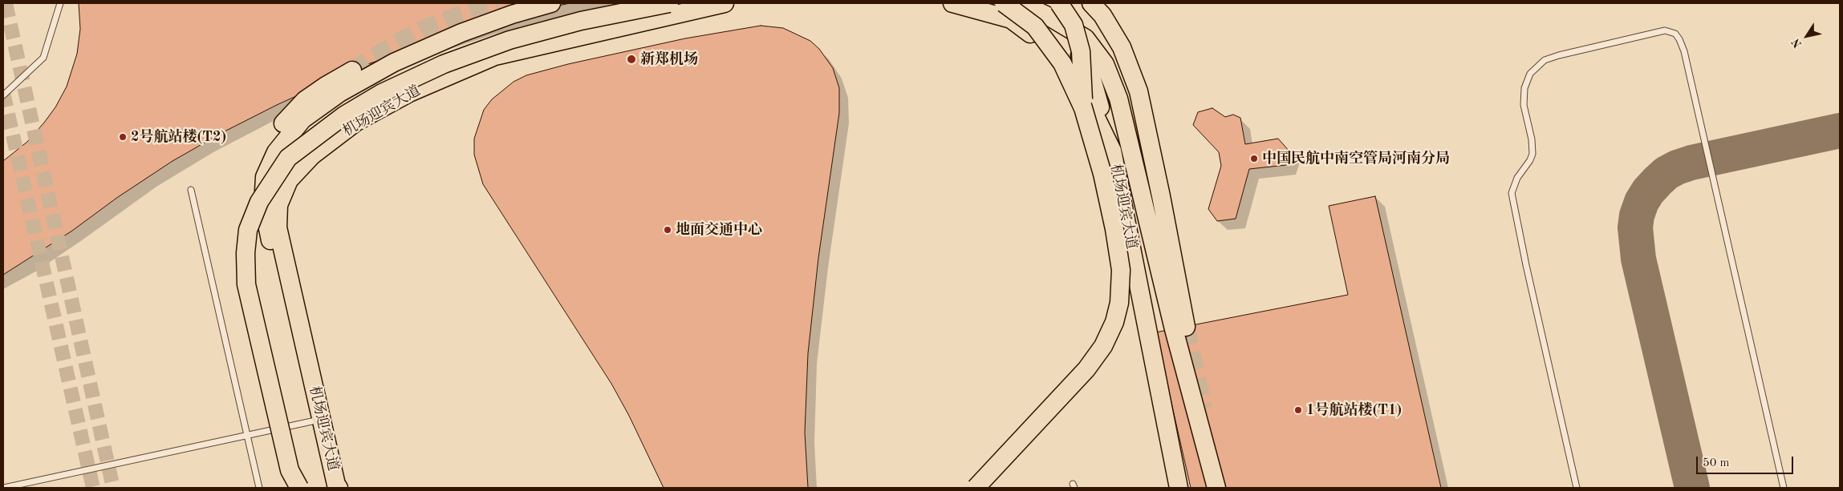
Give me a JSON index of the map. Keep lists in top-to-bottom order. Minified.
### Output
{"streets":{"main road":["机场迎宾大道"]},"places":["新郑机场","2号航站楼(T2)","中国民航中南空管局河南分局","地面交通中心","1号航站楼(T1)"],"scale_bar":"50 m","north":"bottom left"}
